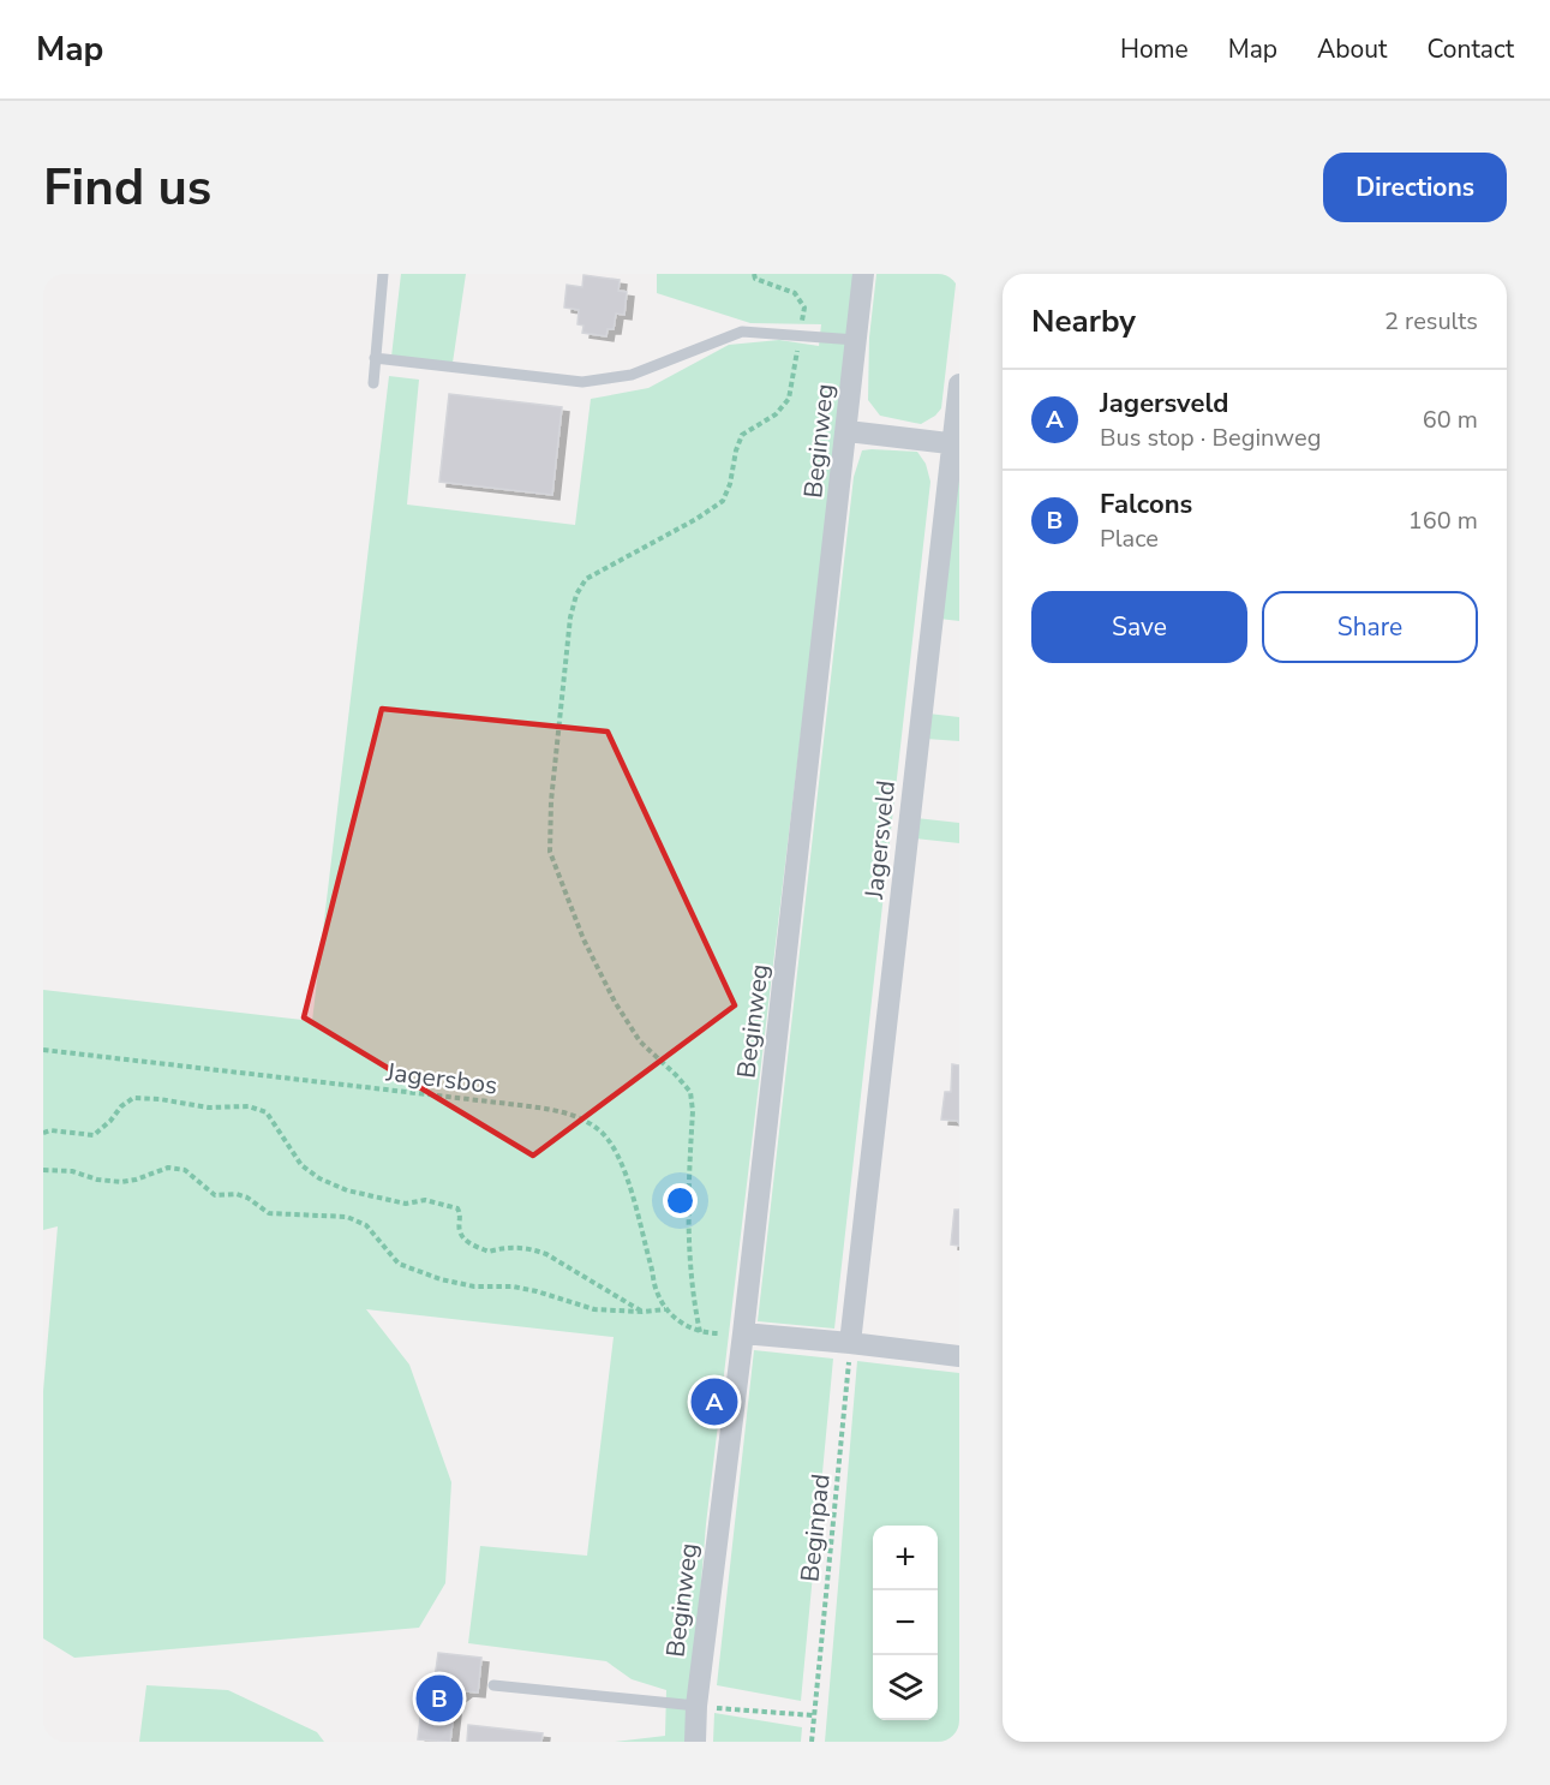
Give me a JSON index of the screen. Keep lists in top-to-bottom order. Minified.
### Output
{"streets":{"street":["Beginweg","Jagersveld"],"path":["Jagersbos","Beginpad"]},"crossings":[["Jagersveld","Beginpad"]],"page":{"header":"Map","nav":["Home","Map","About","Contact"],"buttons":["Directions",["Save","Share"]],"title":"Find us","heading":["Nearby","2 results"],"list":[{"mark":"A","name":"Jagersveld","note":"Bus stop · Beginweg","value":"60 m"},{"mark":"B","name":"Falcons","note":"Place","value":"160 m"}],"pins":["A","B"],"map_buttons":["+","−"]}}
